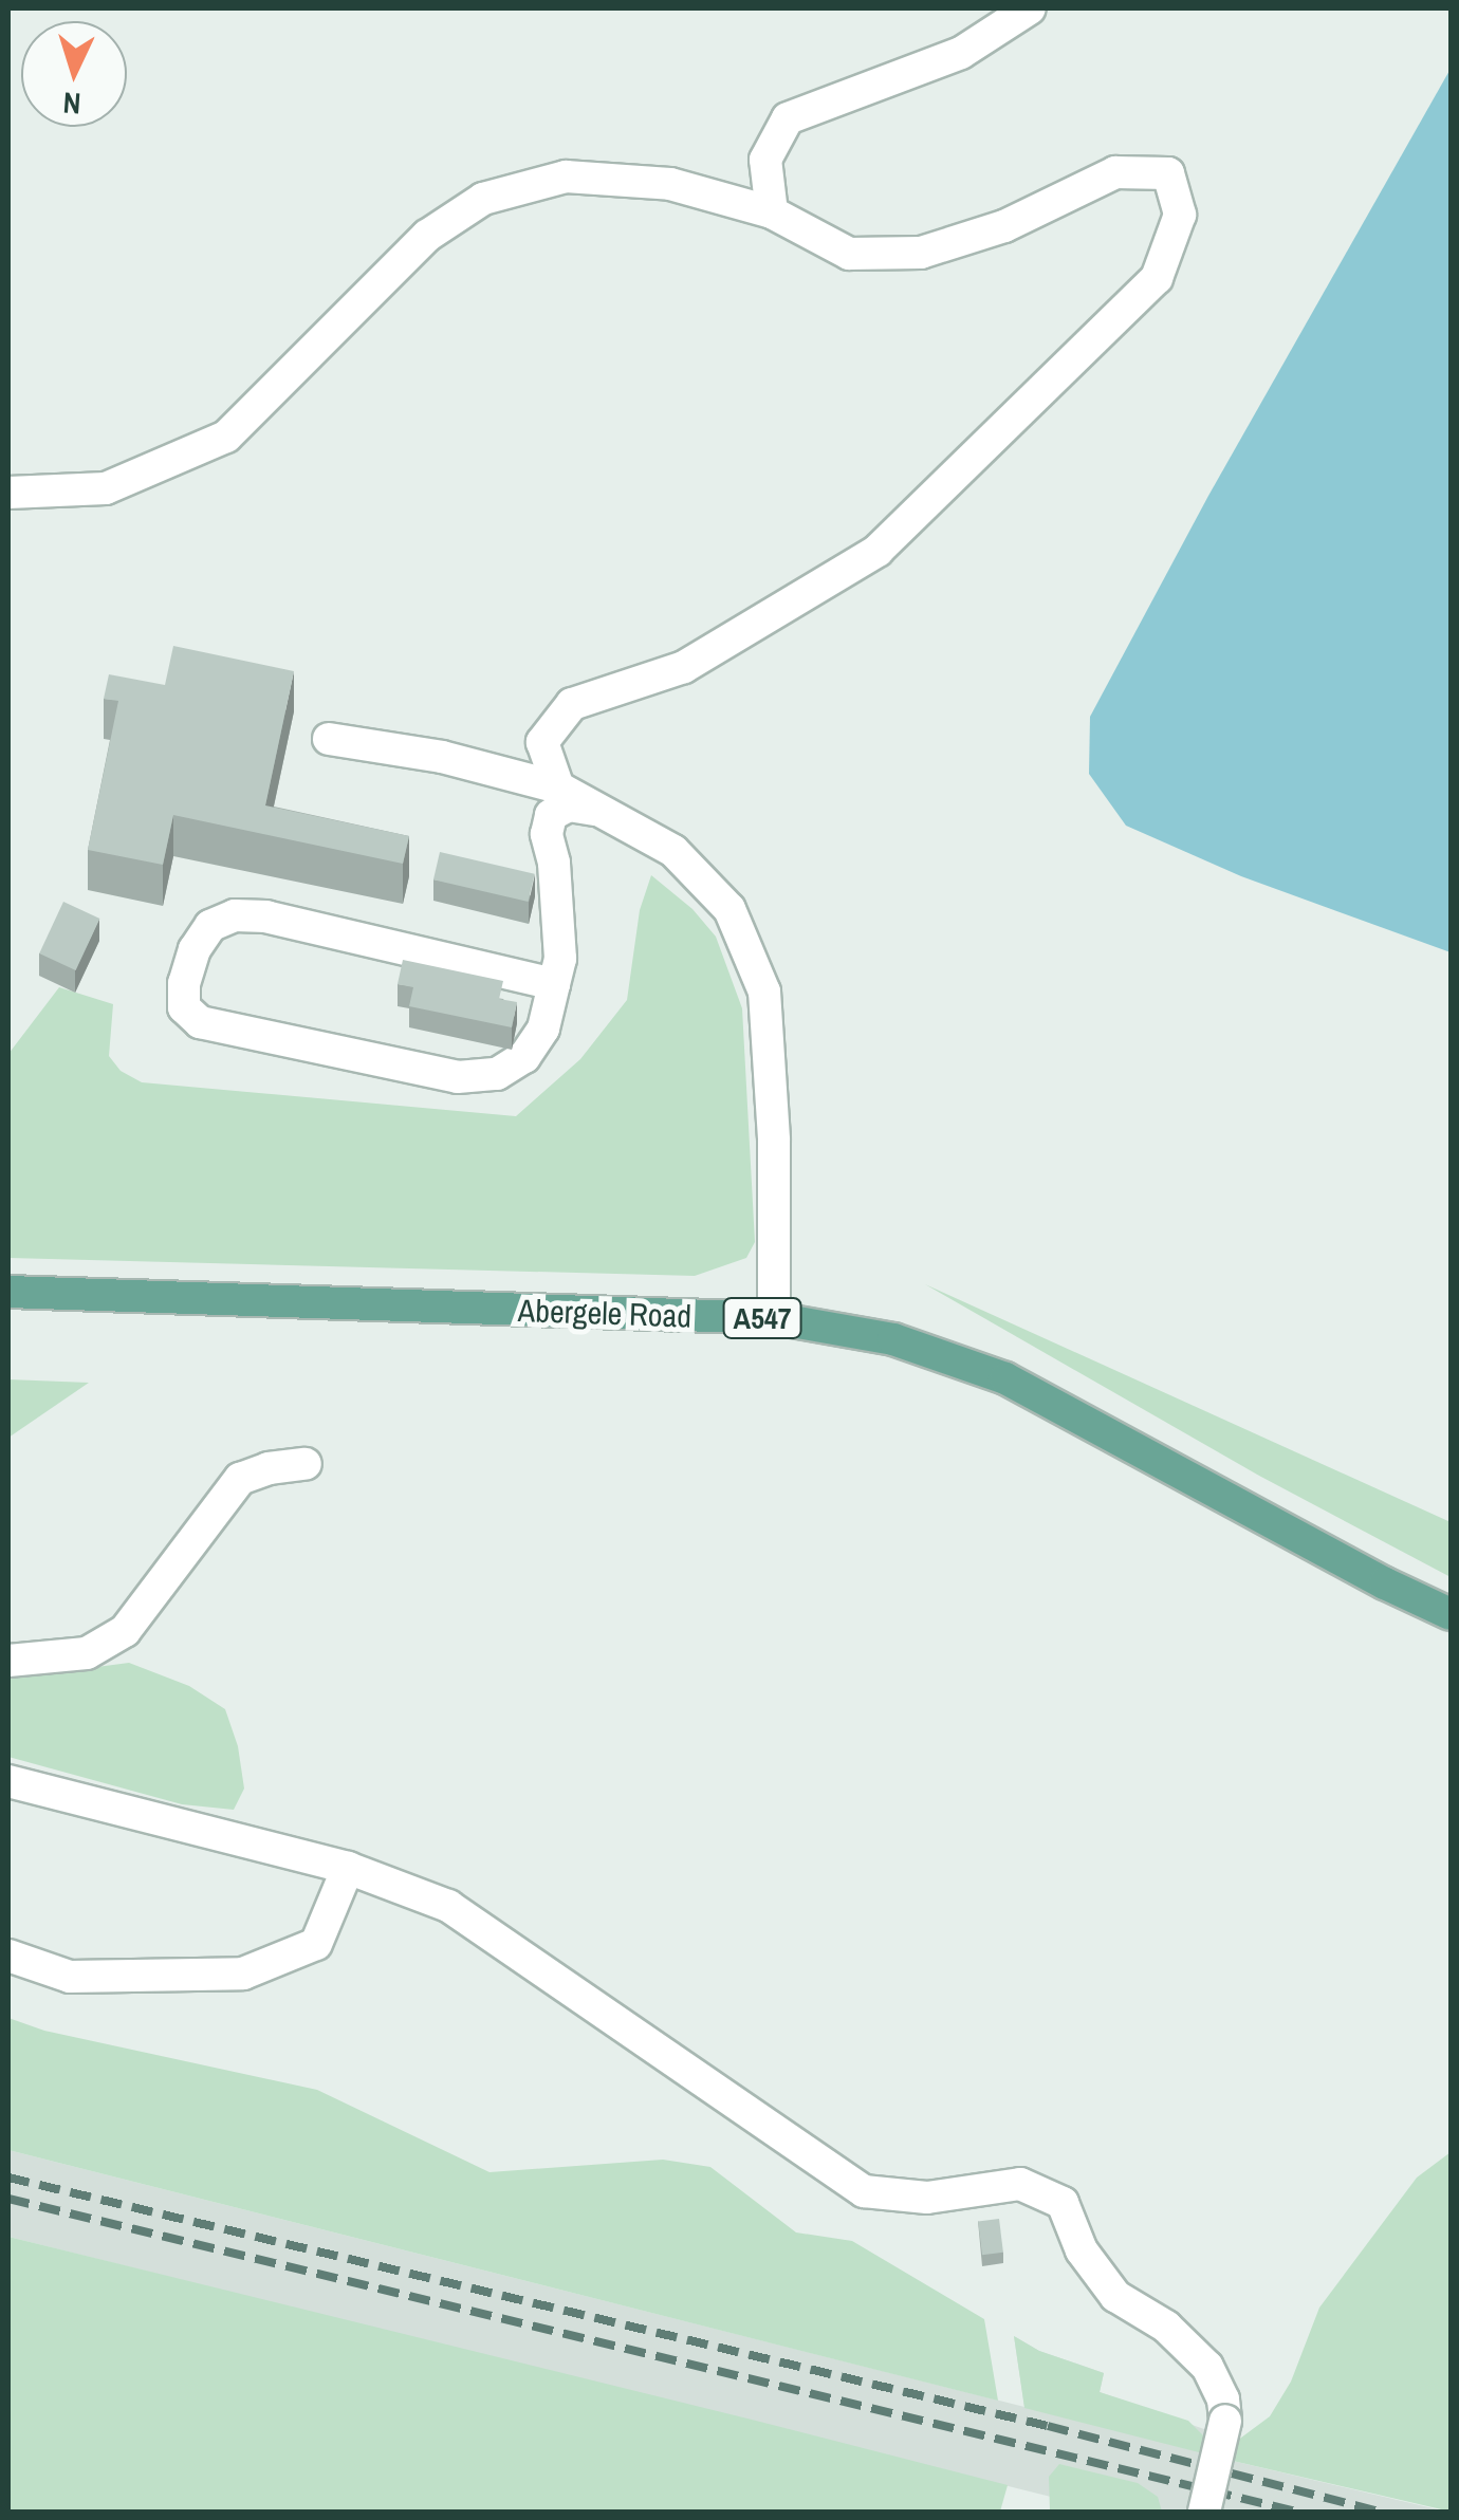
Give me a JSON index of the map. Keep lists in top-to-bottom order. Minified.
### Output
{"streets":{"main road":["Abergele Road","A547"]},"north":"bottom"}
